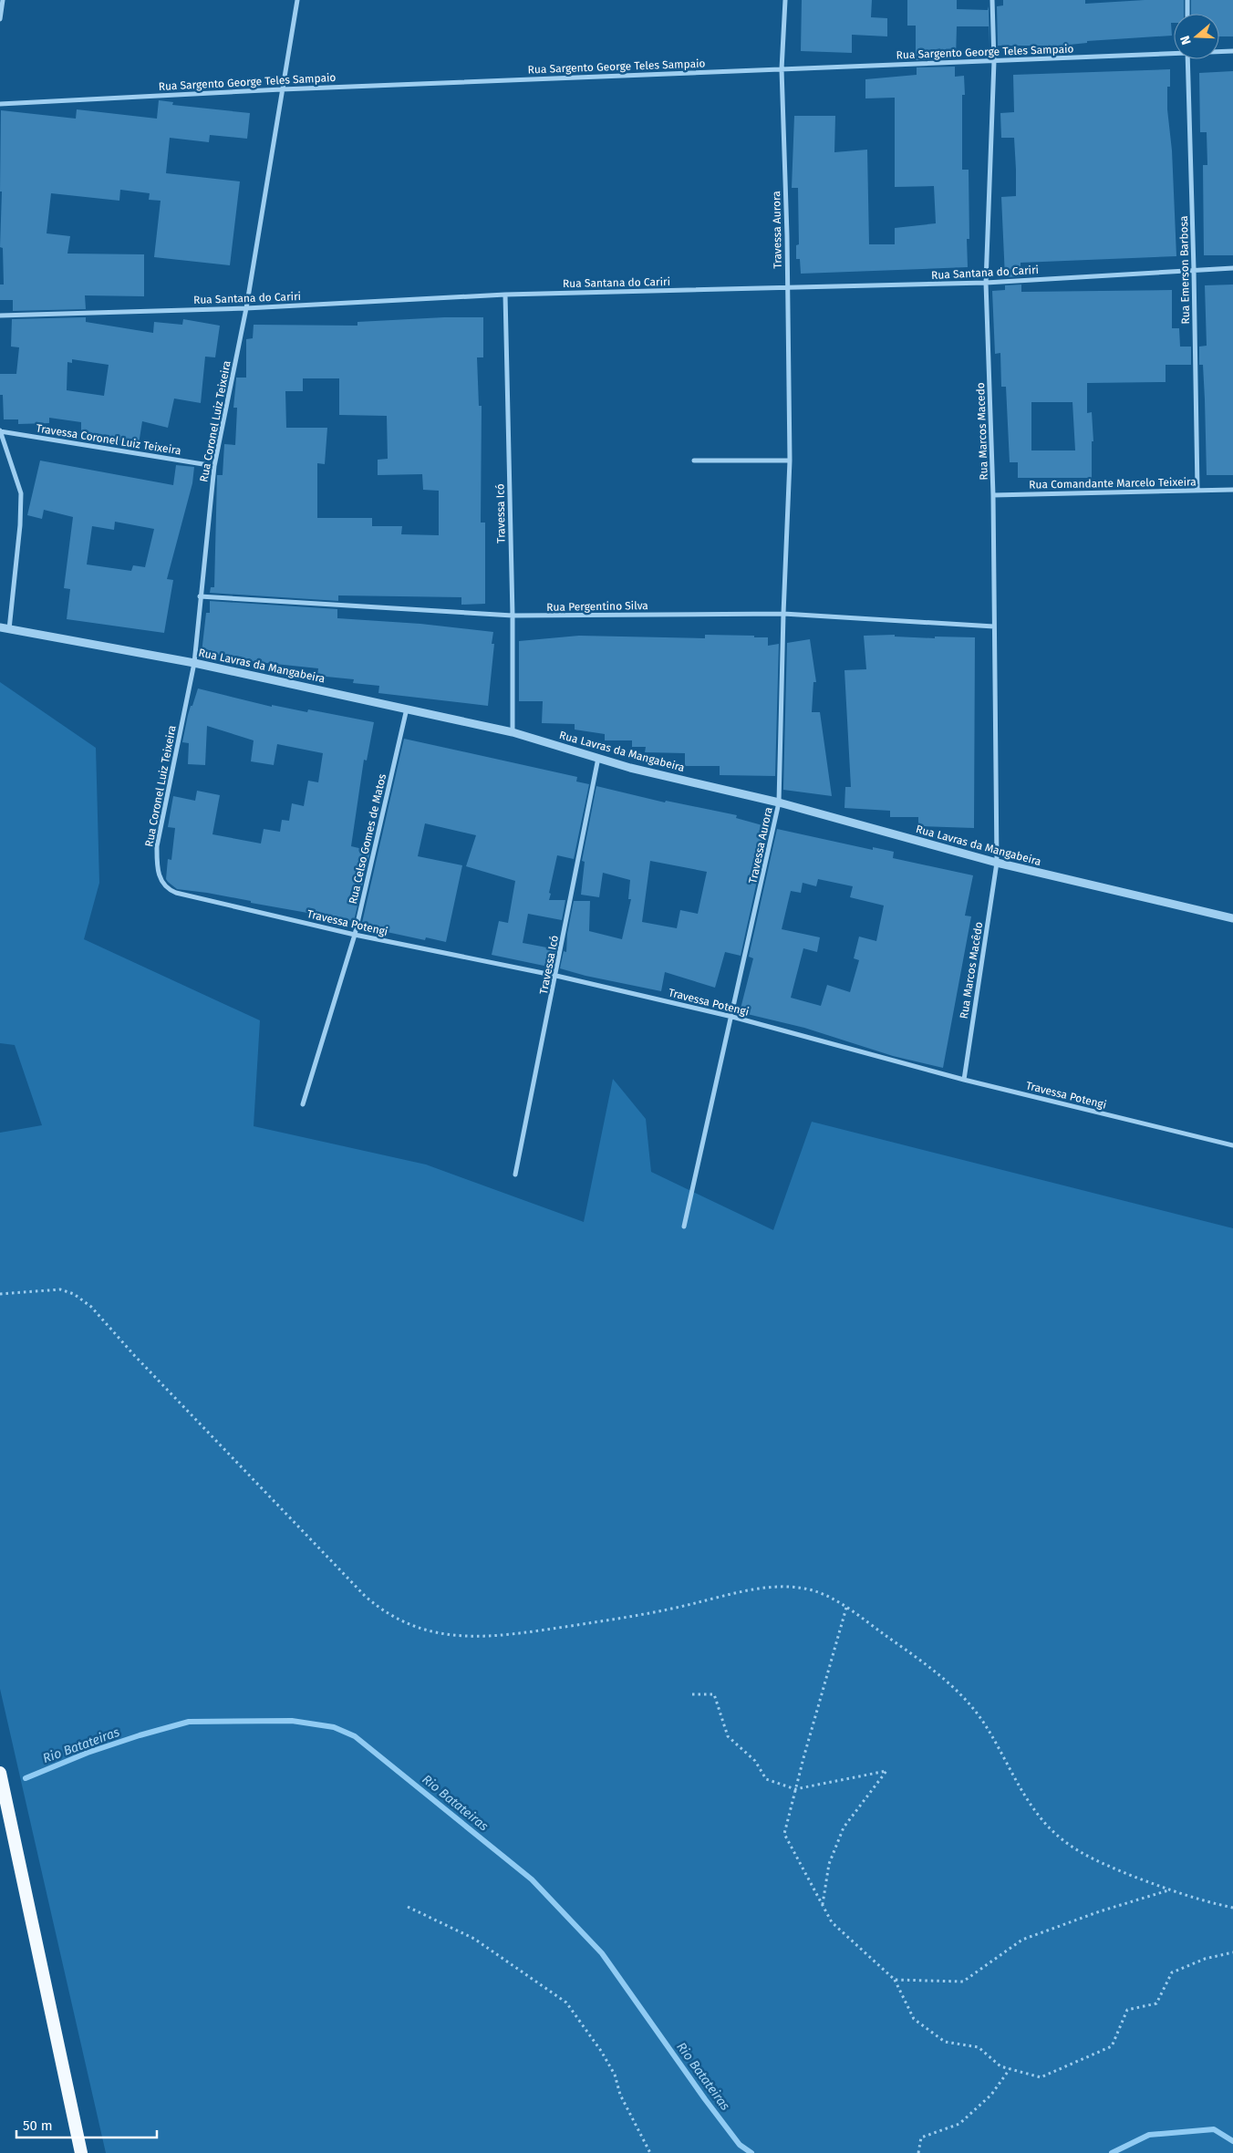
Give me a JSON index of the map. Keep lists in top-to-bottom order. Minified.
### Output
{"streets":{"street":["Rua Sargento George Teles Sampaio","Travessa Aurora","Rua Emerson Barbosa","Rua Santana do Cariri","Rua Coronel Luiz Teixeira","Rua Marcos Macedo","Travessa Coronel Luiz Teixeira","Rua Comandante Marcelo Teixeira","Travessa Icó","Rua Pergentino Silva","Rua Lavras da Mangabeira","Rua Celso Gomes de Matos","Travessa Potengi","Rua Marcos Macêdo"]},"crossings":[["Rua Sargento George Teles Sampaio","Travessa Aurora"],["Rua Sargento George Teles Sampaio","Rua Coronel Luiz Teixeira"],["Rua Sargento George Teles Sampaio","Rua Marcos Macedo"],["Travessa Aurora","Rua Santana do Cariri"],["Travessa Aurora","Rua Pergentino Silva"],["Travessa Aurora","Rua Lavras da Mangabeira"],["Travessa Aurora","Travessa Potengi"],["Rua Emerson Barbosa","Rua Santana do Cariri"],["Rua Emerson Barbosa","Rua Comandante Marcelo Teixeira"],["Rua Santana do Cariri","Rua Coronel Luiz Teixeira"],["Rua Santana do Cariri","Rua Marcos Macedo"],["Rua Santana do Cariri","Travessa Icó"],["Rua Coronel Luiz Teixeira","Travessa Coronel Luiz Teixeira"],["Rua Coronel Luiz Teixeira","Rua Pergentino Silva"],["Rua Coronel Luiz Teixeira","Rua Lavras da Mangabeira"],["Rua Coronel Luiz Teixeira","Travessa Potengi"],["Rua Marcos Macedo","Rua Comandante Marcelo Teixeira"],["Rua Marcos Macedo","Rua Pergentino Silva"],["Rua Marcos Macedo","Rua Lavras da Mangabeira"],["Rua Marcos Macedo","Rua Marcos Macêdo"],["Travessa Icó","Rua Pergentino Silva"],["Travessa Icó","Rua Lavras da Mangabeira"],["Travessa Icó","Travessa Potengi"],["Rua Lavras da Mangabeira","Rua Celso Gomes de Matos"],["Rua Lavras da Mangabeira","Rua Marcos Macêdo"],["Rua Celso Gomes de Matos","Travessa Potengi"],["Travessa Potengi","Rua Marcos Macêdo"]],"water":["Rio Batateiras"],"scale_bar":"50 m","north":"left"}
